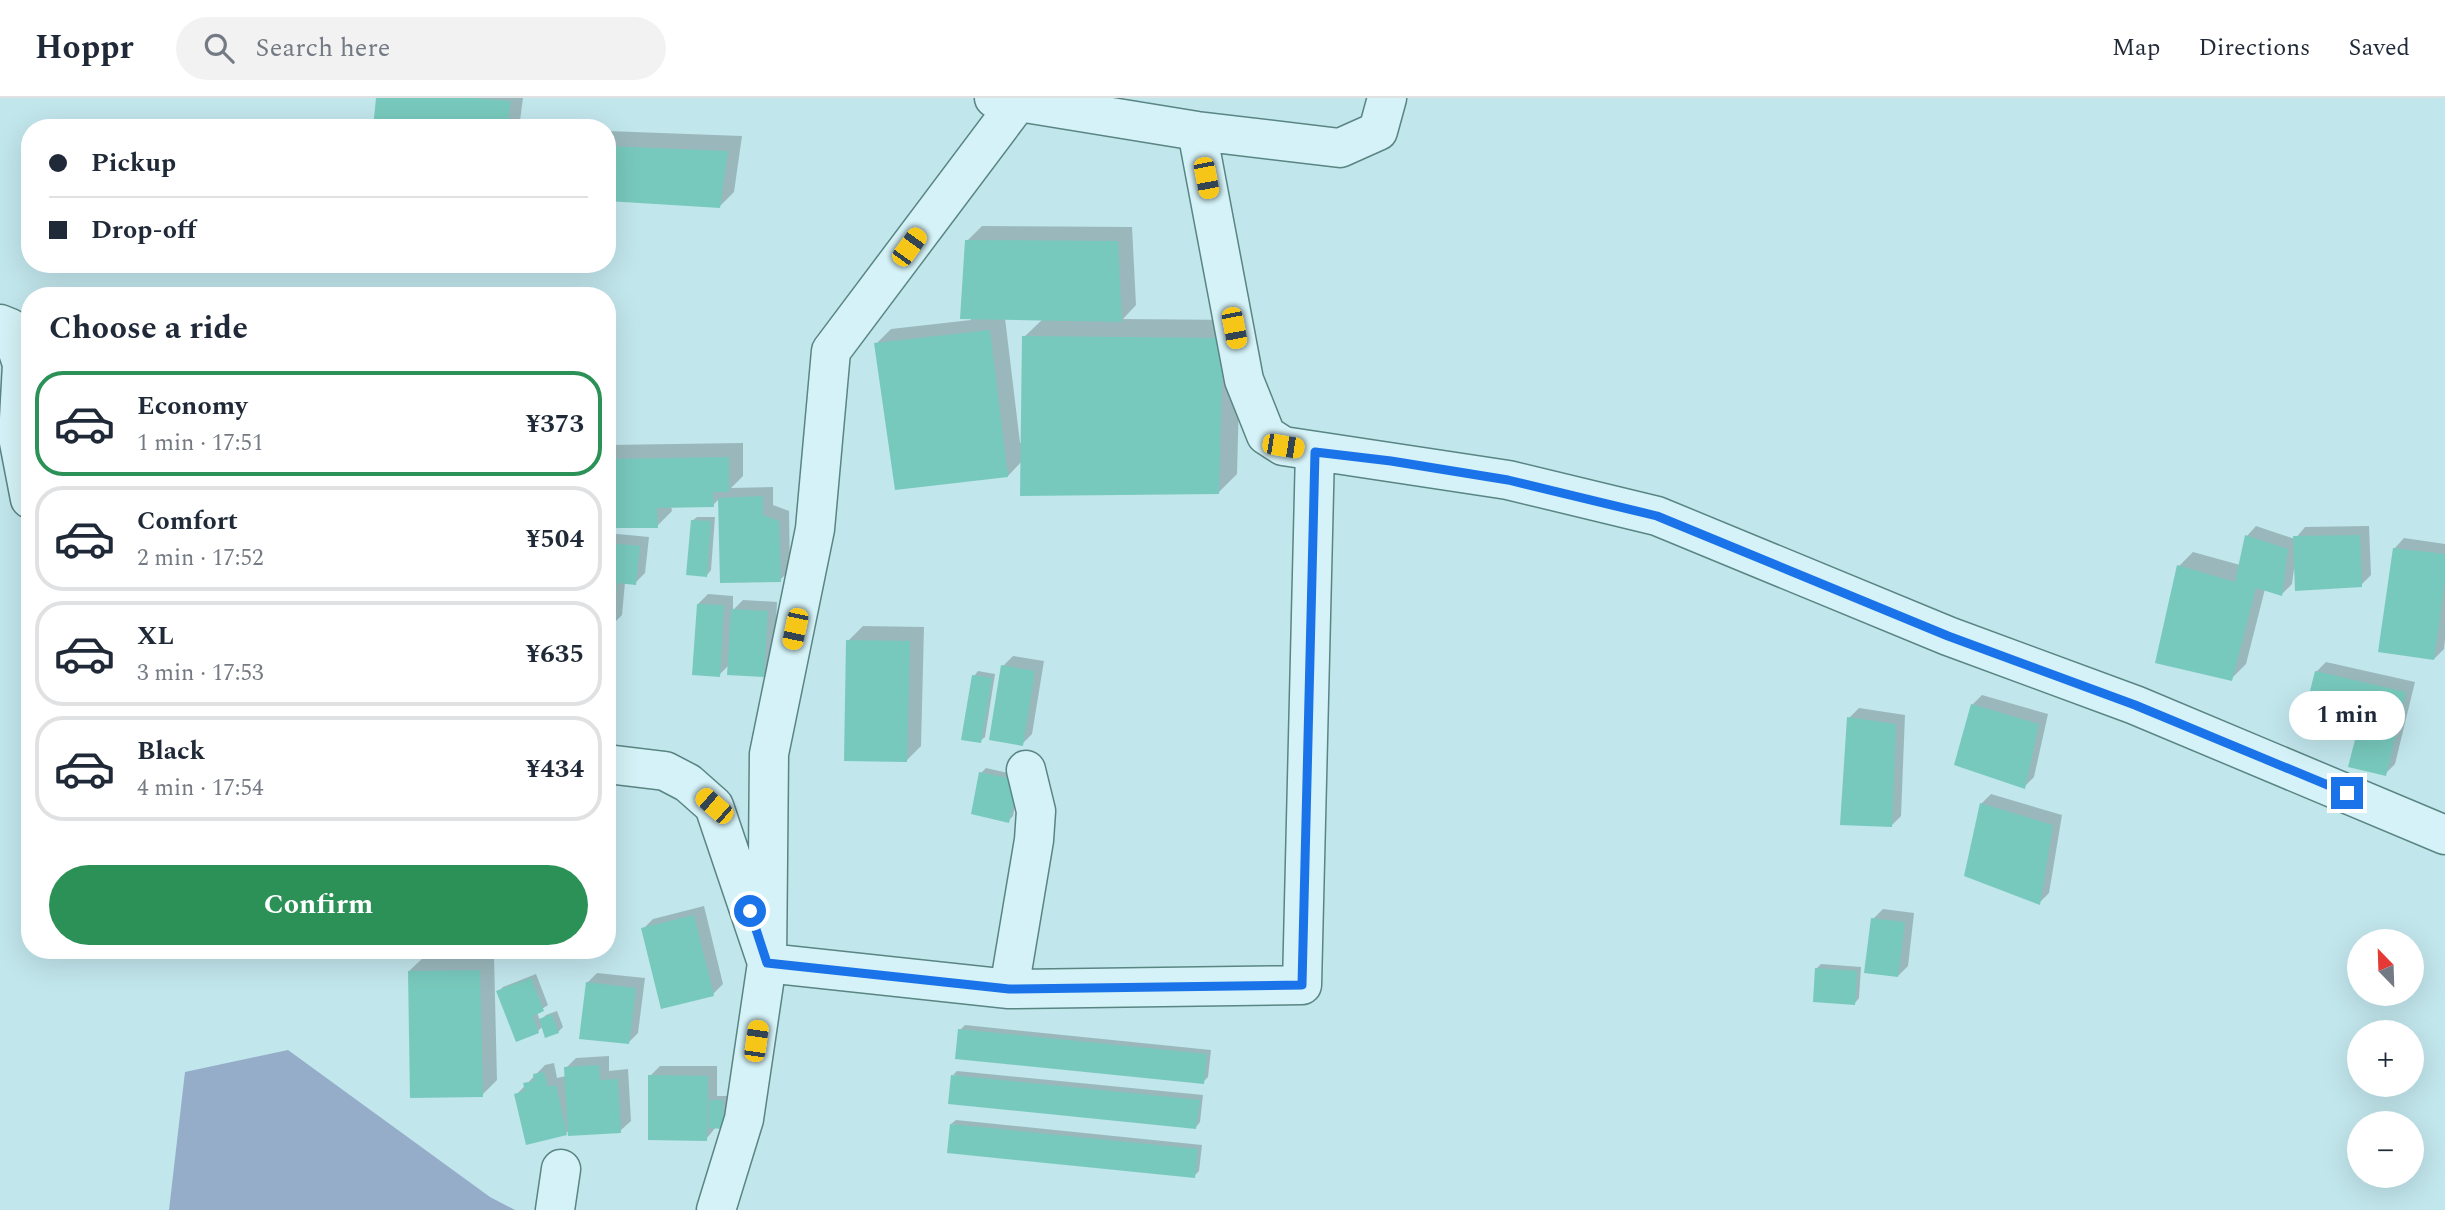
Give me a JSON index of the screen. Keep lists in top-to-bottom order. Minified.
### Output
{"north":"top left","page":{"header":"Hoppr","search":"Search here","nav":["Map","Directions","Saved"],"banner":["Pickup","Drop-off"],"heading":"Choose a ride","list":[{"name":"Economy","note":"1 min · 17:51","value":"¥373"},{"name":"Comfort","note":"2 min · 17:52","value":"¥504"},{"name":"XL","note":"3 min · 17:53","value":"¥635"},{"name":"Black","note":"4 min · 17:54","value":"¥434"}],"bubble":"1 min","buttons":"Confirm","map_buttons":["+","−"]}}
